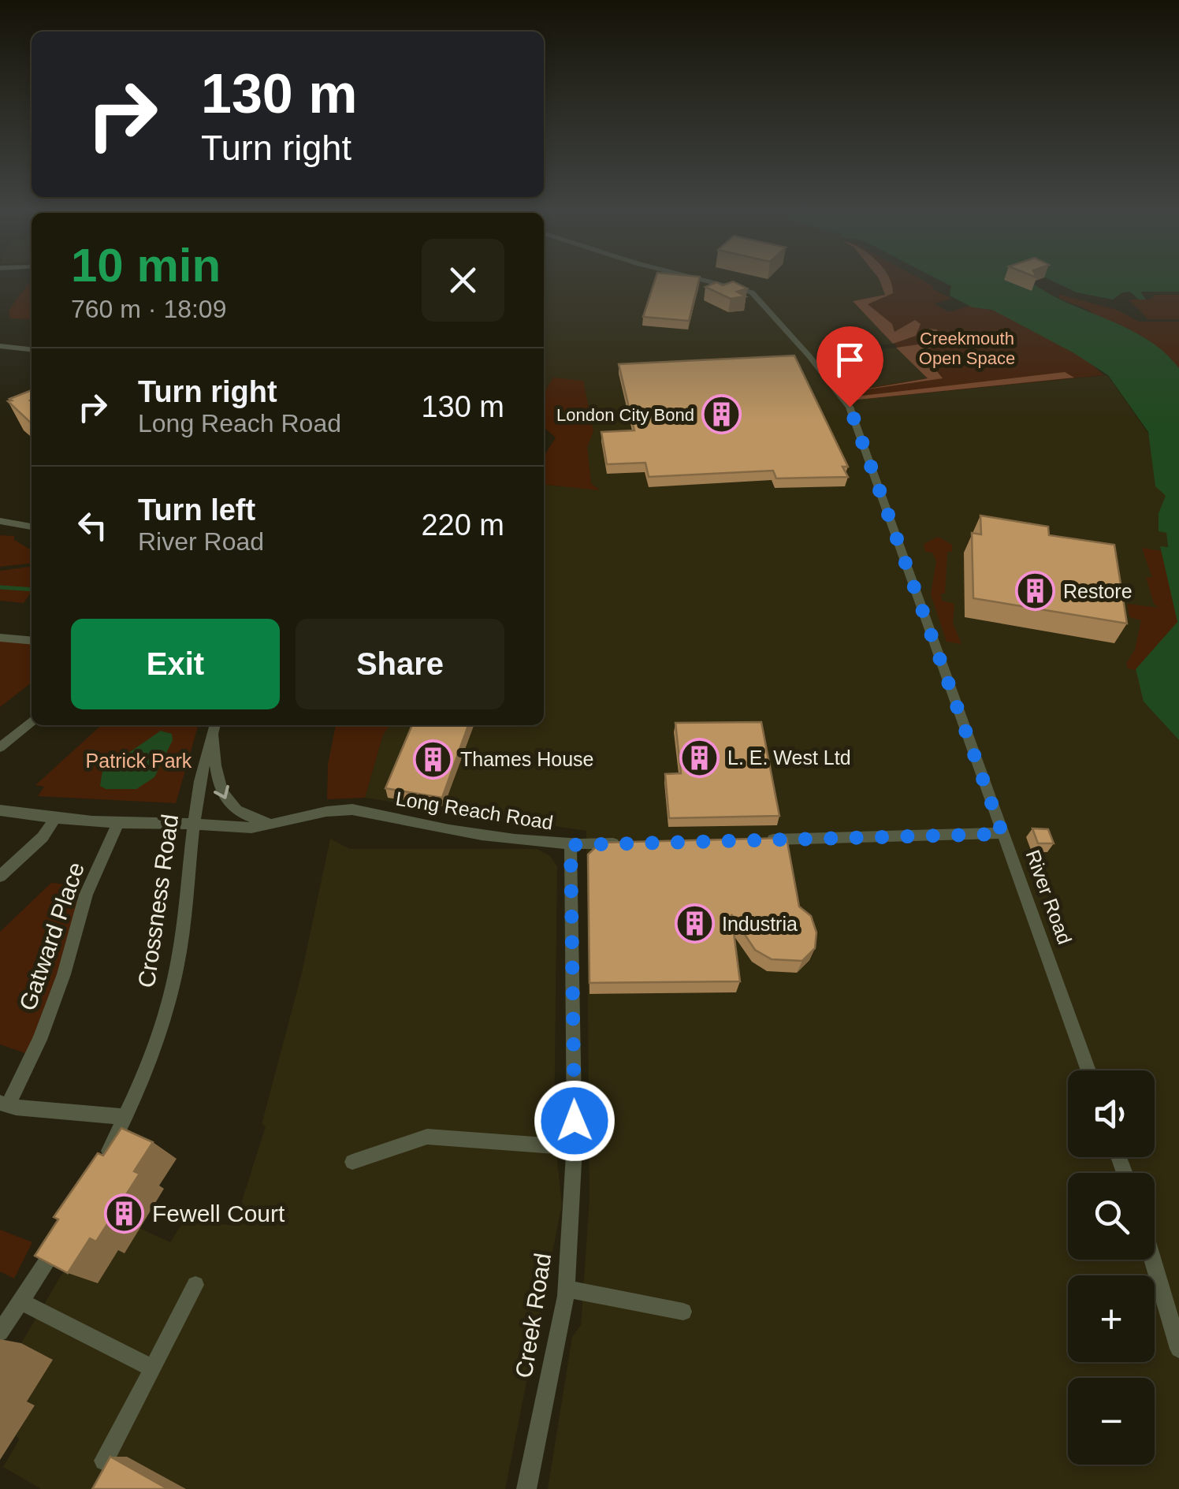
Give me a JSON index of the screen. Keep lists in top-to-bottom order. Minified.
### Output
{"streets":{"street":["Long Reach Road","River Road","Crossness Road","Gatward Place","Creek Road"]},"crossings":[["Long Reach Road","Crossness Road"],["Long Reach Road","Gatward Place"],["Long Reach Road","Creek Road"]],"parks":["Creekmouth Open Space","Patrick Park"],"places":{"building":["London City Bond","Restore","L. E. West Ltd","Thames House","Industria","Fewell Court"]},"page":{"turn":["130 m","Turn right"],"heading":["10 min","760 m · 18:09"],"list":[{"name":"Turn right","note":"Long Reach Road","value":"130 m"},{"name":"Turn left","note":"River Road","value":"220 m"}],"buttons":["Exit","Share"],"map_buttons":["+","−"]}}
